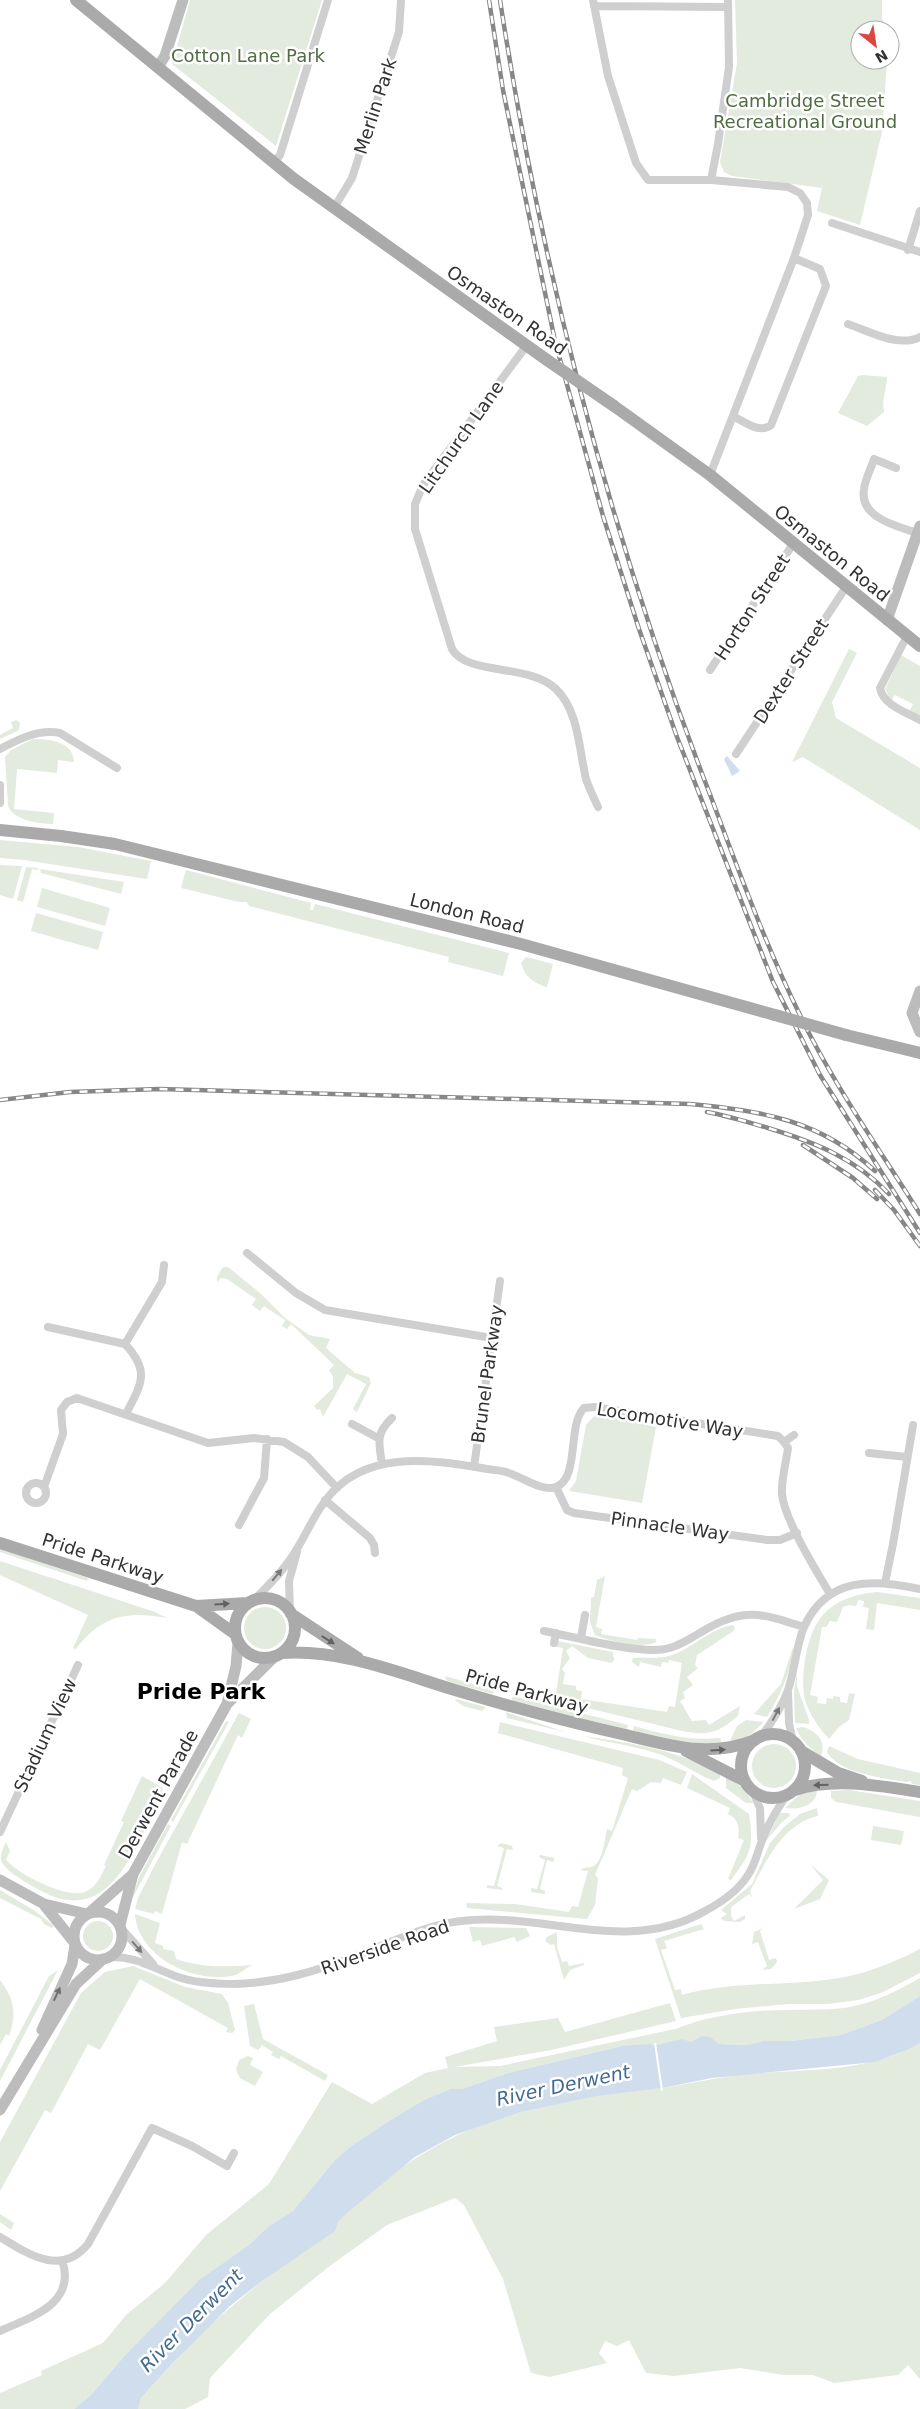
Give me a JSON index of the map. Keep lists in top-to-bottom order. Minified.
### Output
{"streets":{"main road":["Osmaston Road","London Road","Pride Parkway"],"street":["Merlin Park","Litchurch Lane","Horton Street","Dexter Street","Brunel Parkway","Locomotive Way","Pinnacle Way","Stadium View","Derwent Parade","Riverside Road"]},"crossings":[["Merlin Park","Osmaston Road"],["Osmaston Road","Litchurch Lane"],["Osmaston Road","Horton Street"],["Osmaston Road","Dexter Street"],["Locomotive Way","Pinnacle Way"],["Pride Parkway","Derwent Parade"],["Pride Parkway","Riverside Road"],["Derwent Parade","Riverside Road"]],"districts":["Pride Park"],"water":["River Derwent"],"parks":["Cotton Lane Park","Cambridge Street Recreational Ground"],"north":"bottom right"}
